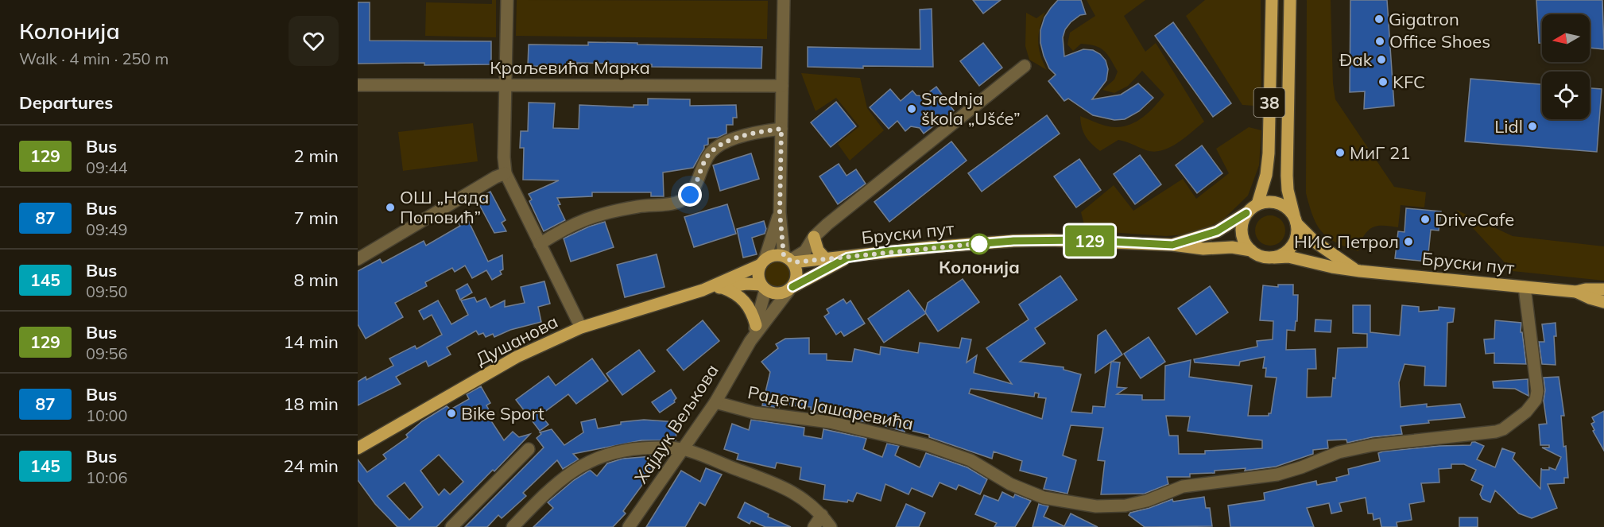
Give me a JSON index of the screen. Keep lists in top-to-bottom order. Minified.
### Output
{"streets":{"main road":["38","Бруски пут","Душанова"],"street":["Краљевића Марка","Радета Јашаревића","Хајдук Вељкова"]},"crossings":[["38","Бруски пут"],["Бруски пут","Душанова"],["Бруски пут","Радета Јашаревића"],["Радета Јашаревића","Хајдук Вељкова"]],"places":["Gigatron","Office Shoes","Đak","KFC","Srednja škola „Ušće”","Lidl","МиГ 21","ОШ „Нада Поповић”","DriveCafe","НИС Петрол","Колонија","Bike Sport"],"lines":["bus line 129"],"north":"left","page":{"heading":[["Колонија","Walk · 4 min · 250 m"],"Departures"],"on_map":"129","list":[{"mark":"129","name":"Bus","note":"09:44","value":"2 min"},{"mark":"87","name":"Bus","note":"09:49","value":"7 min"},{"mark":"145","name":"Bus","note":"09:50","value":"8 min"},{"mark":"129","name":"Bus","note":"09:56","value":"14 min"},{"mark":"87","name":"Bus","note":"10:00","value":"18 min"},{"mark":"145","name":"Bus","note":"10:06","value":"24 min"}]}}
